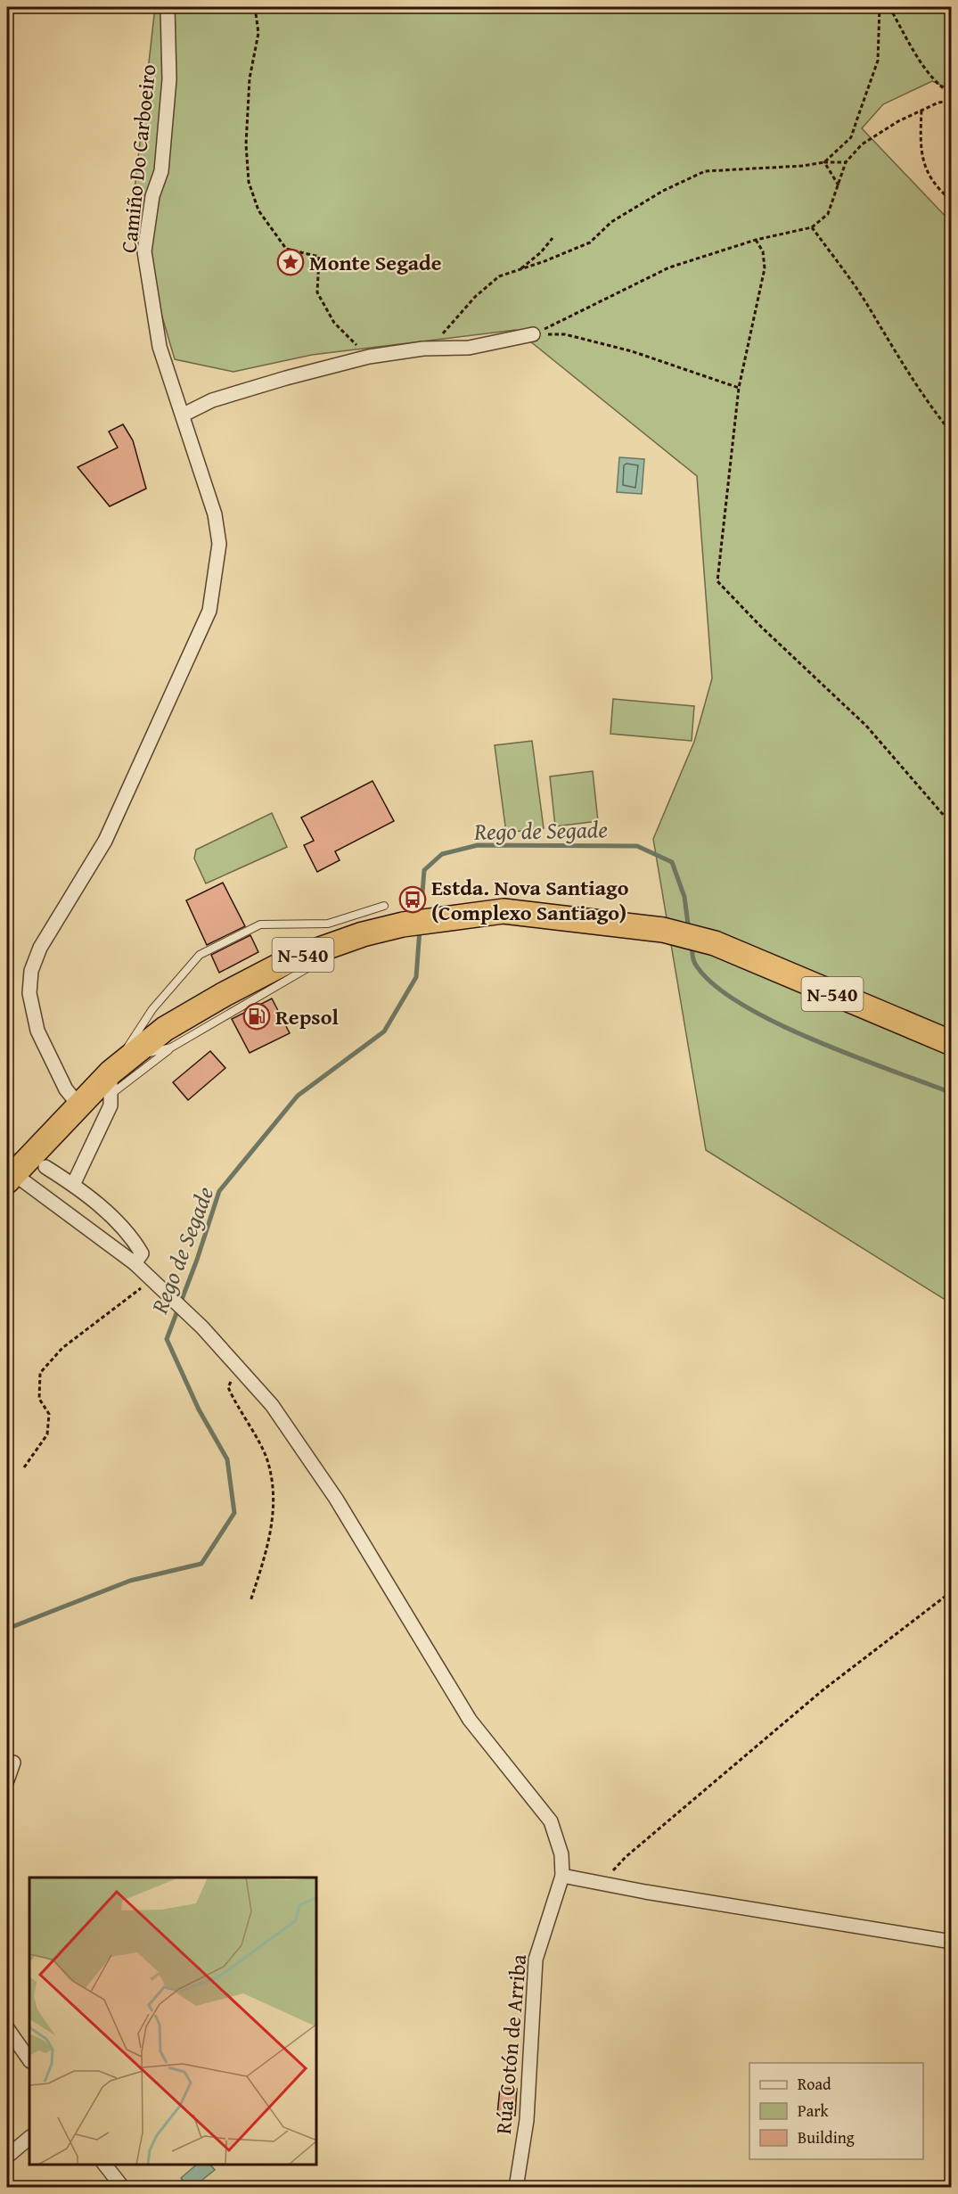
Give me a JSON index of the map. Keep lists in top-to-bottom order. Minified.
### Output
{"streets":{"highway":["N-540"],"street":["Camiño Do Carboeiro","Rúa Cotón de Arriba"]},"crossings":[["Camiño Do Carboeiro","N-540"]],"water":["Rego de Segade"],"places":{"place":["Monte Segade"],"bus stop":["Estda. Nova Santiago (Complexo Santiago)"],"fuel station":["Repsol"]},"legend":["Road","Park","Building"]}
